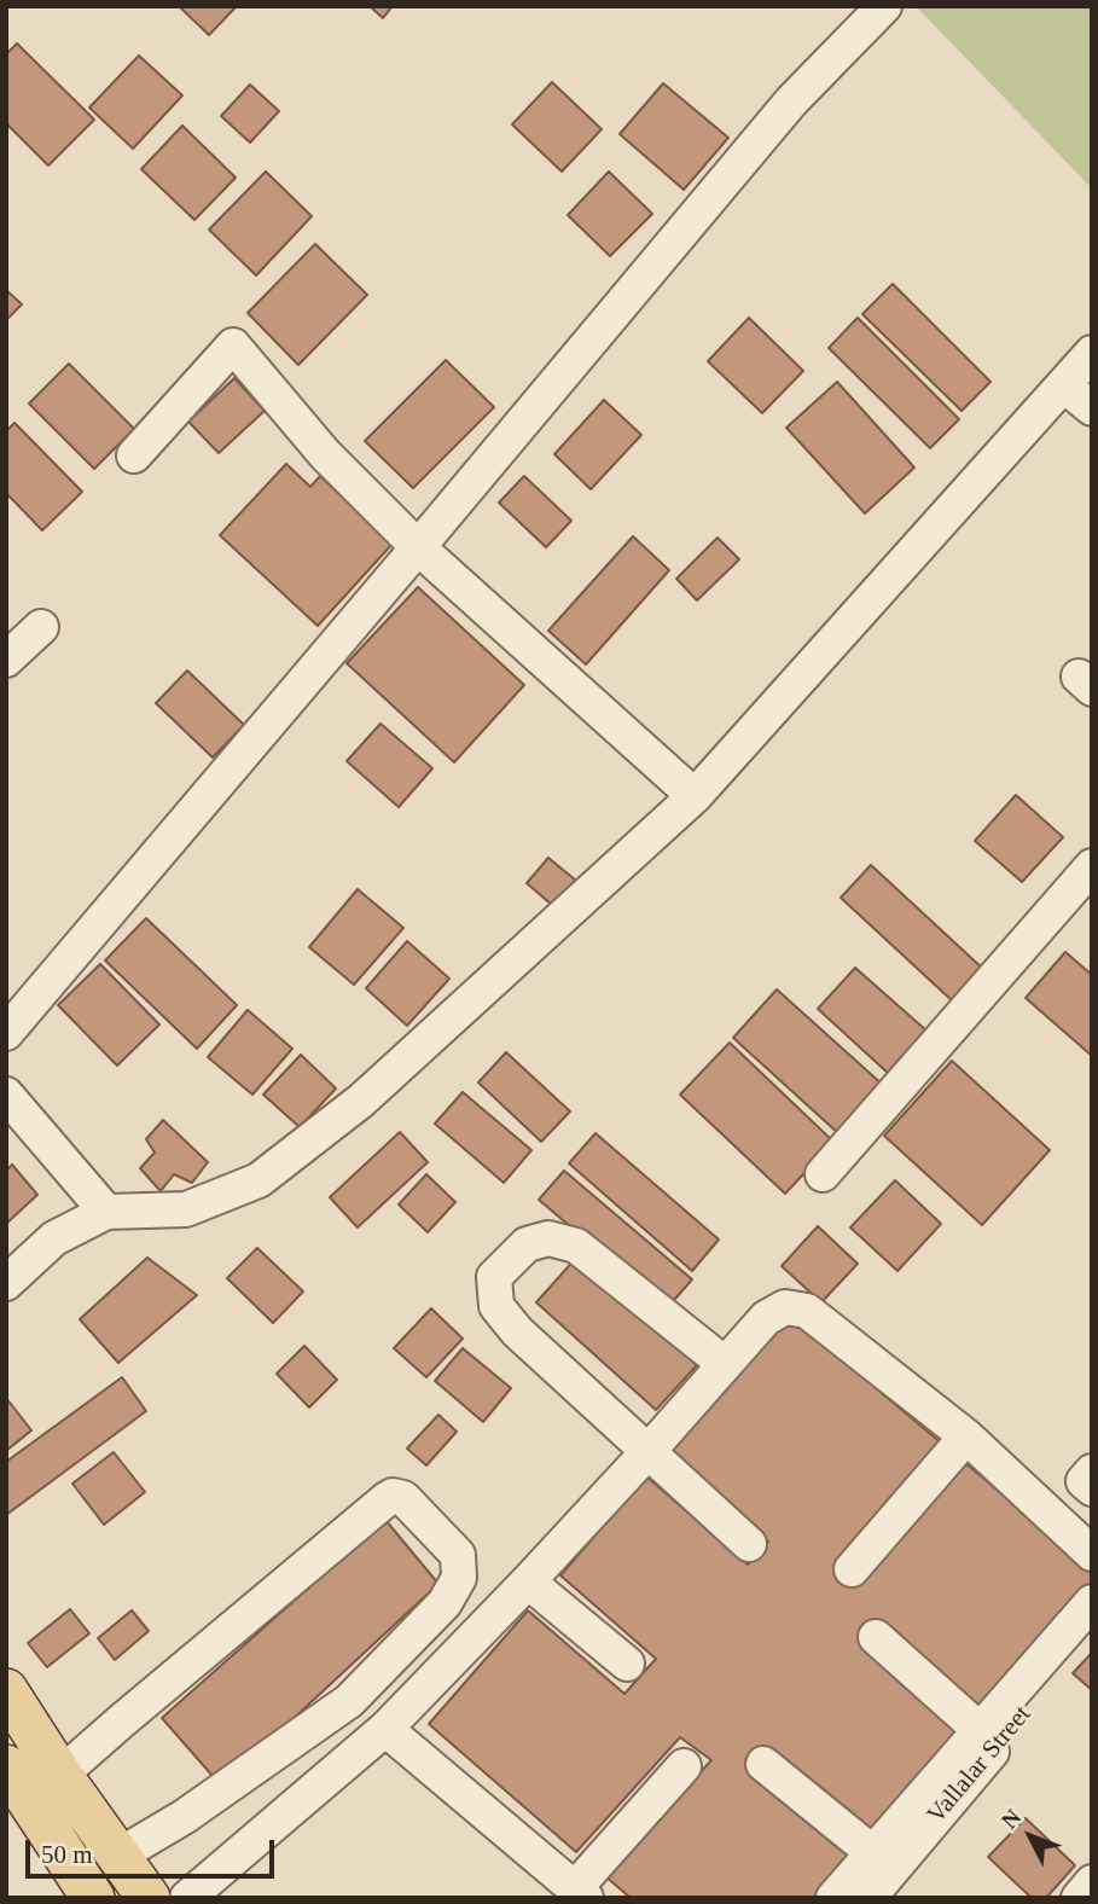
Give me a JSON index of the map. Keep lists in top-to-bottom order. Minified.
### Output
{"streets":{"street":["Vallalar Street"]},"scale_bar":"50 m","north":"top left"}
